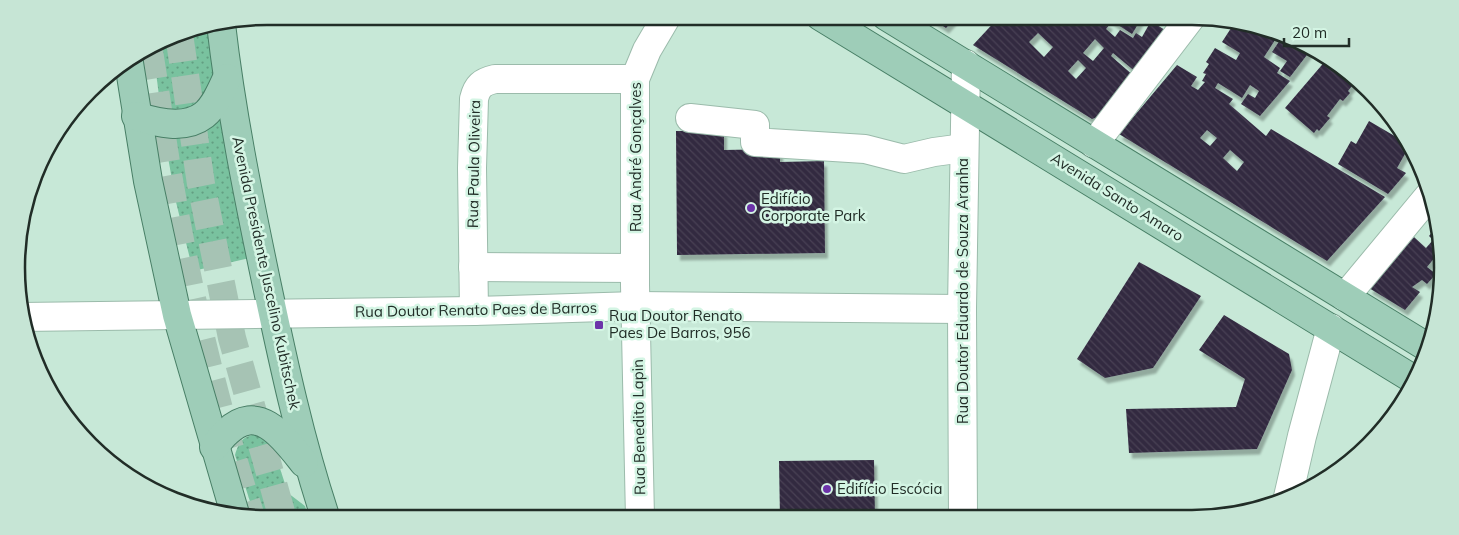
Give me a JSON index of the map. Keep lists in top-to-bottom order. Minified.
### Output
{"streets":{"main road":["Avenida Santo Amaro","Avenida Presidente Juscelino Kubitschek"],"street":["Rua André Gonçalves","Rua Paula Oliveira","Rua Doutor Eduardo de Souza Aranha","Rua Doutor Renato Paes de Barros","Rua Benedito Lapin"]},"crossings":[["Rua André Gonçalves","Rua Paula Oliveira"],["Rua André Gonçalves","Rua Doutor Renato Paes de Barros"],["Rua André Gonçalves","Rua Benedito Lapin"],["Rua Paula Oliveira","Rua Doutor Renato Paes de Barros"],["Avenida Santo Amaro","Rua Doutor Eduardo de Souza Aranha"],["Avenida Presidente Juscelino Kubitschek","Rua Doutor Renato Paes de Barros"],["Rua Doutor Eduardo de Souza Aranha","Rua Doutor Renato Paes de Barros"],["Rua Doutor Renato Paes de Barros","Rua Benedito Lapin"]],"places":{"other":["Edifício Corporate Park","Edifício Escócia"],"transit":["Rua Doutor Renato Paes De Barros, 956"]},"scale_bar":"20 m"}
